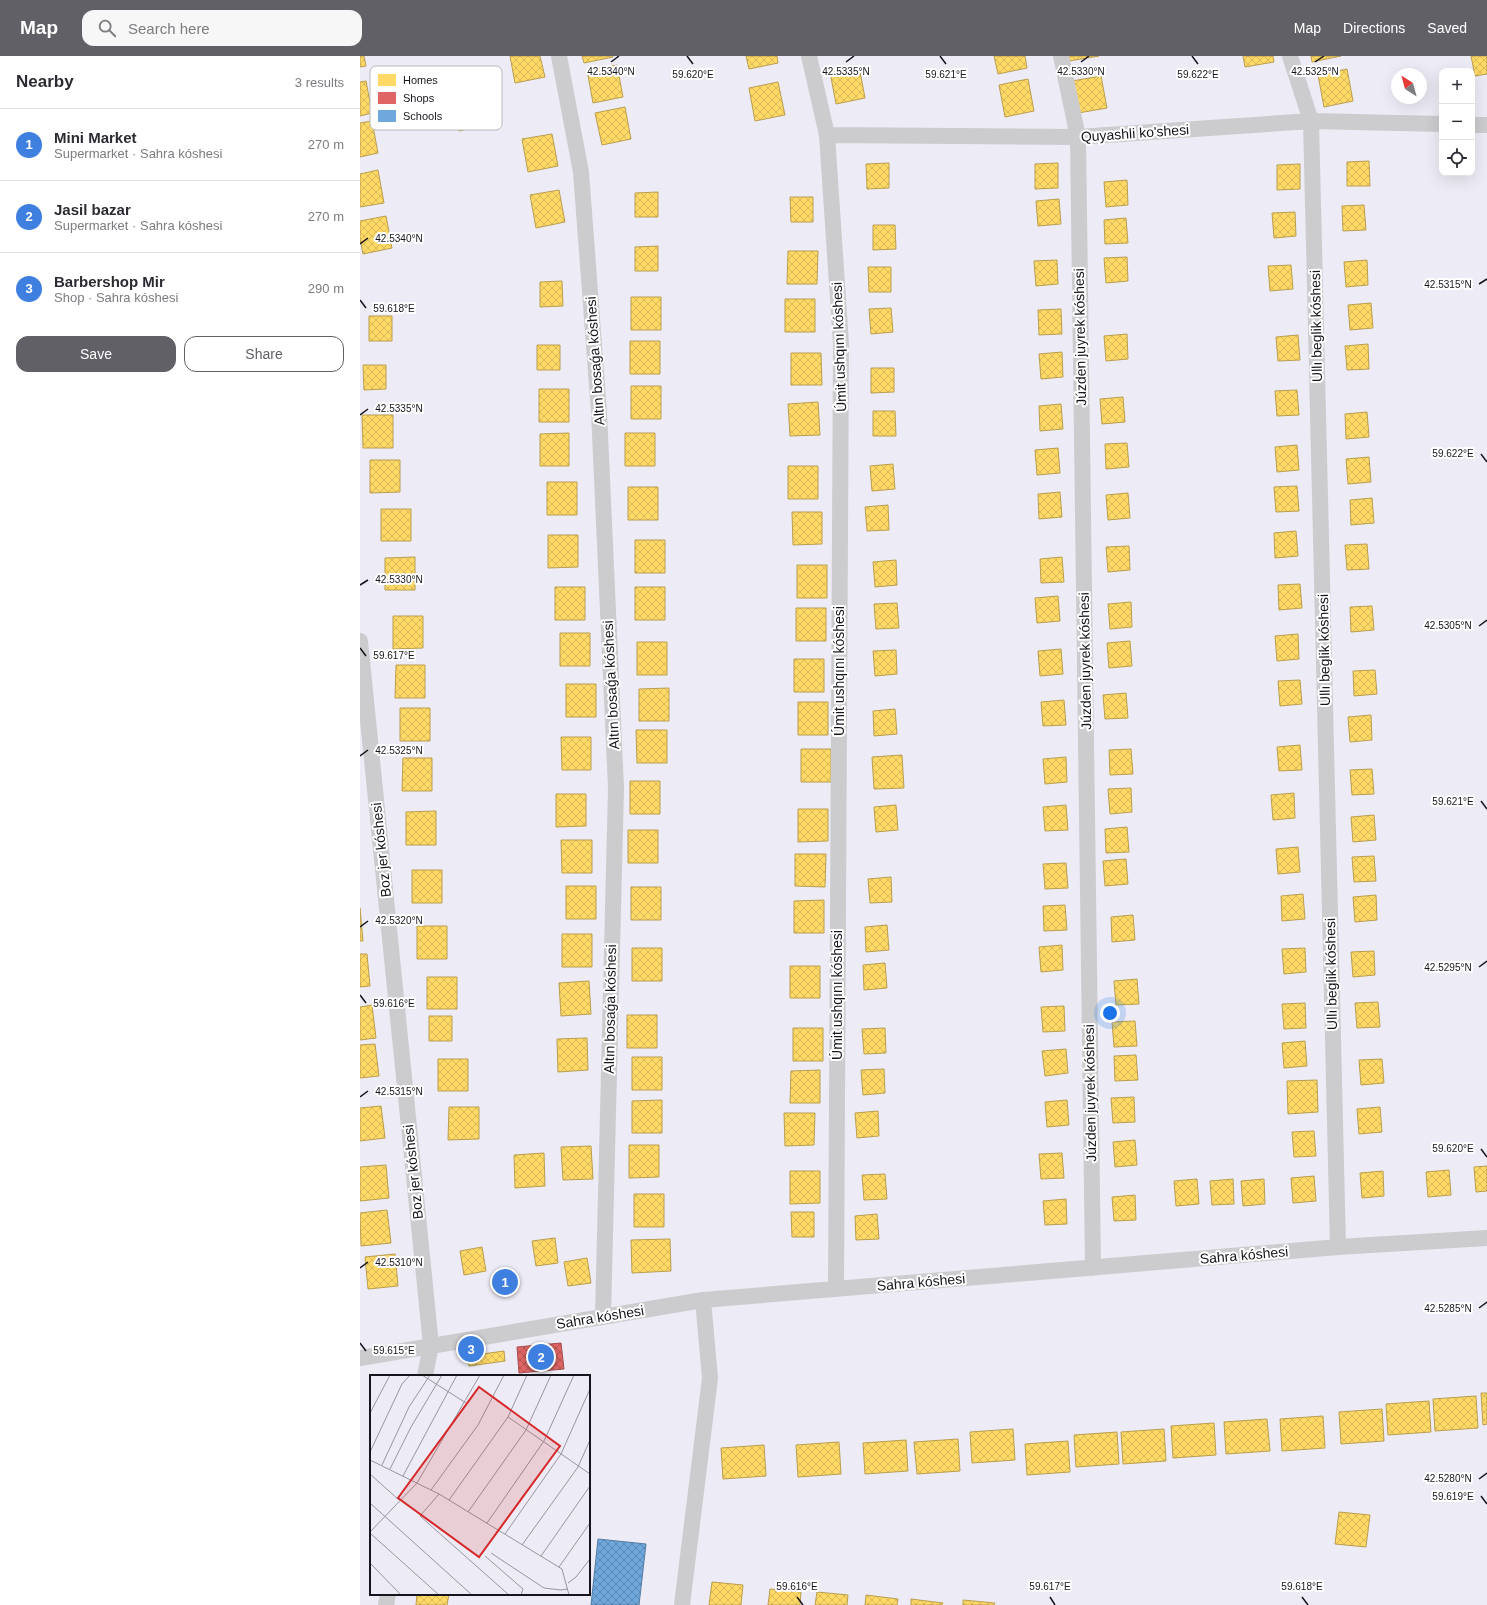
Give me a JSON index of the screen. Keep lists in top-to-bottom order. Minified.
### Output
{"streets":{"street":["Quyashli ko'shesi","Ullı beglik kóshesi","Júzden juyrek kóshesi","Úmit ushqını kóshesi","Altın bosaǵa kóshesi","Boz jer kóshesi","Sahra kóshesi"]},"crossings":[["Quyashli ko'shesi","Ullı beglik kóshesi"],["Quyashli ko'shesi","Júzden juyrek kóshesi"],["Quyashli ko'shesi","Úmit ushqını kóshesi"],["Ullı beglik kóshesi","Sahra kóshesi"],["Júzden juyrek kóshesi","Sahra kóshesi"],["Úmit ushqını kóshesi","Sahra kóshesi"],["Altın bosaǵa kóshesi","Sahra kóshesi"],["Boz jer kóshesi","Sahra kóshesi"]],"legend":["Homes","Shops","Schools"],"north":"top left","page":{"header":"Map","search":"Search here","nav":["Map","Directions","Saved"],"heading":["Nearby","3 results"],"map_buttons":["+","−"],"list":[{"mark":"1","name":"Mini Market","note":"Supermarket · Sahra kóshesi","value":"270 m"},{"mark":"2","name":"Jasil bazar","note":"Supermarket · Sahra kóshesi","value":"270 m"},{"mark":"3","name":"Barbershop Mir","note":"Shop · Sahra kóshesi","value":"290 m"}],"buttons":["Save","Share"],"pins":["1","3","2"]},"coordinates":["42.5340°N","42.5335°N","42.5330°N","42.5325°N","59.620°E","59.621°E","59.622°E","42.5315°N","59.618°E","42.5305°N","59.617°E","42.5320°N","42.5295°N","59.616°E","42.5310°N","42.5285°N","59.615°E","42.5280°N","59.619°E"]}
